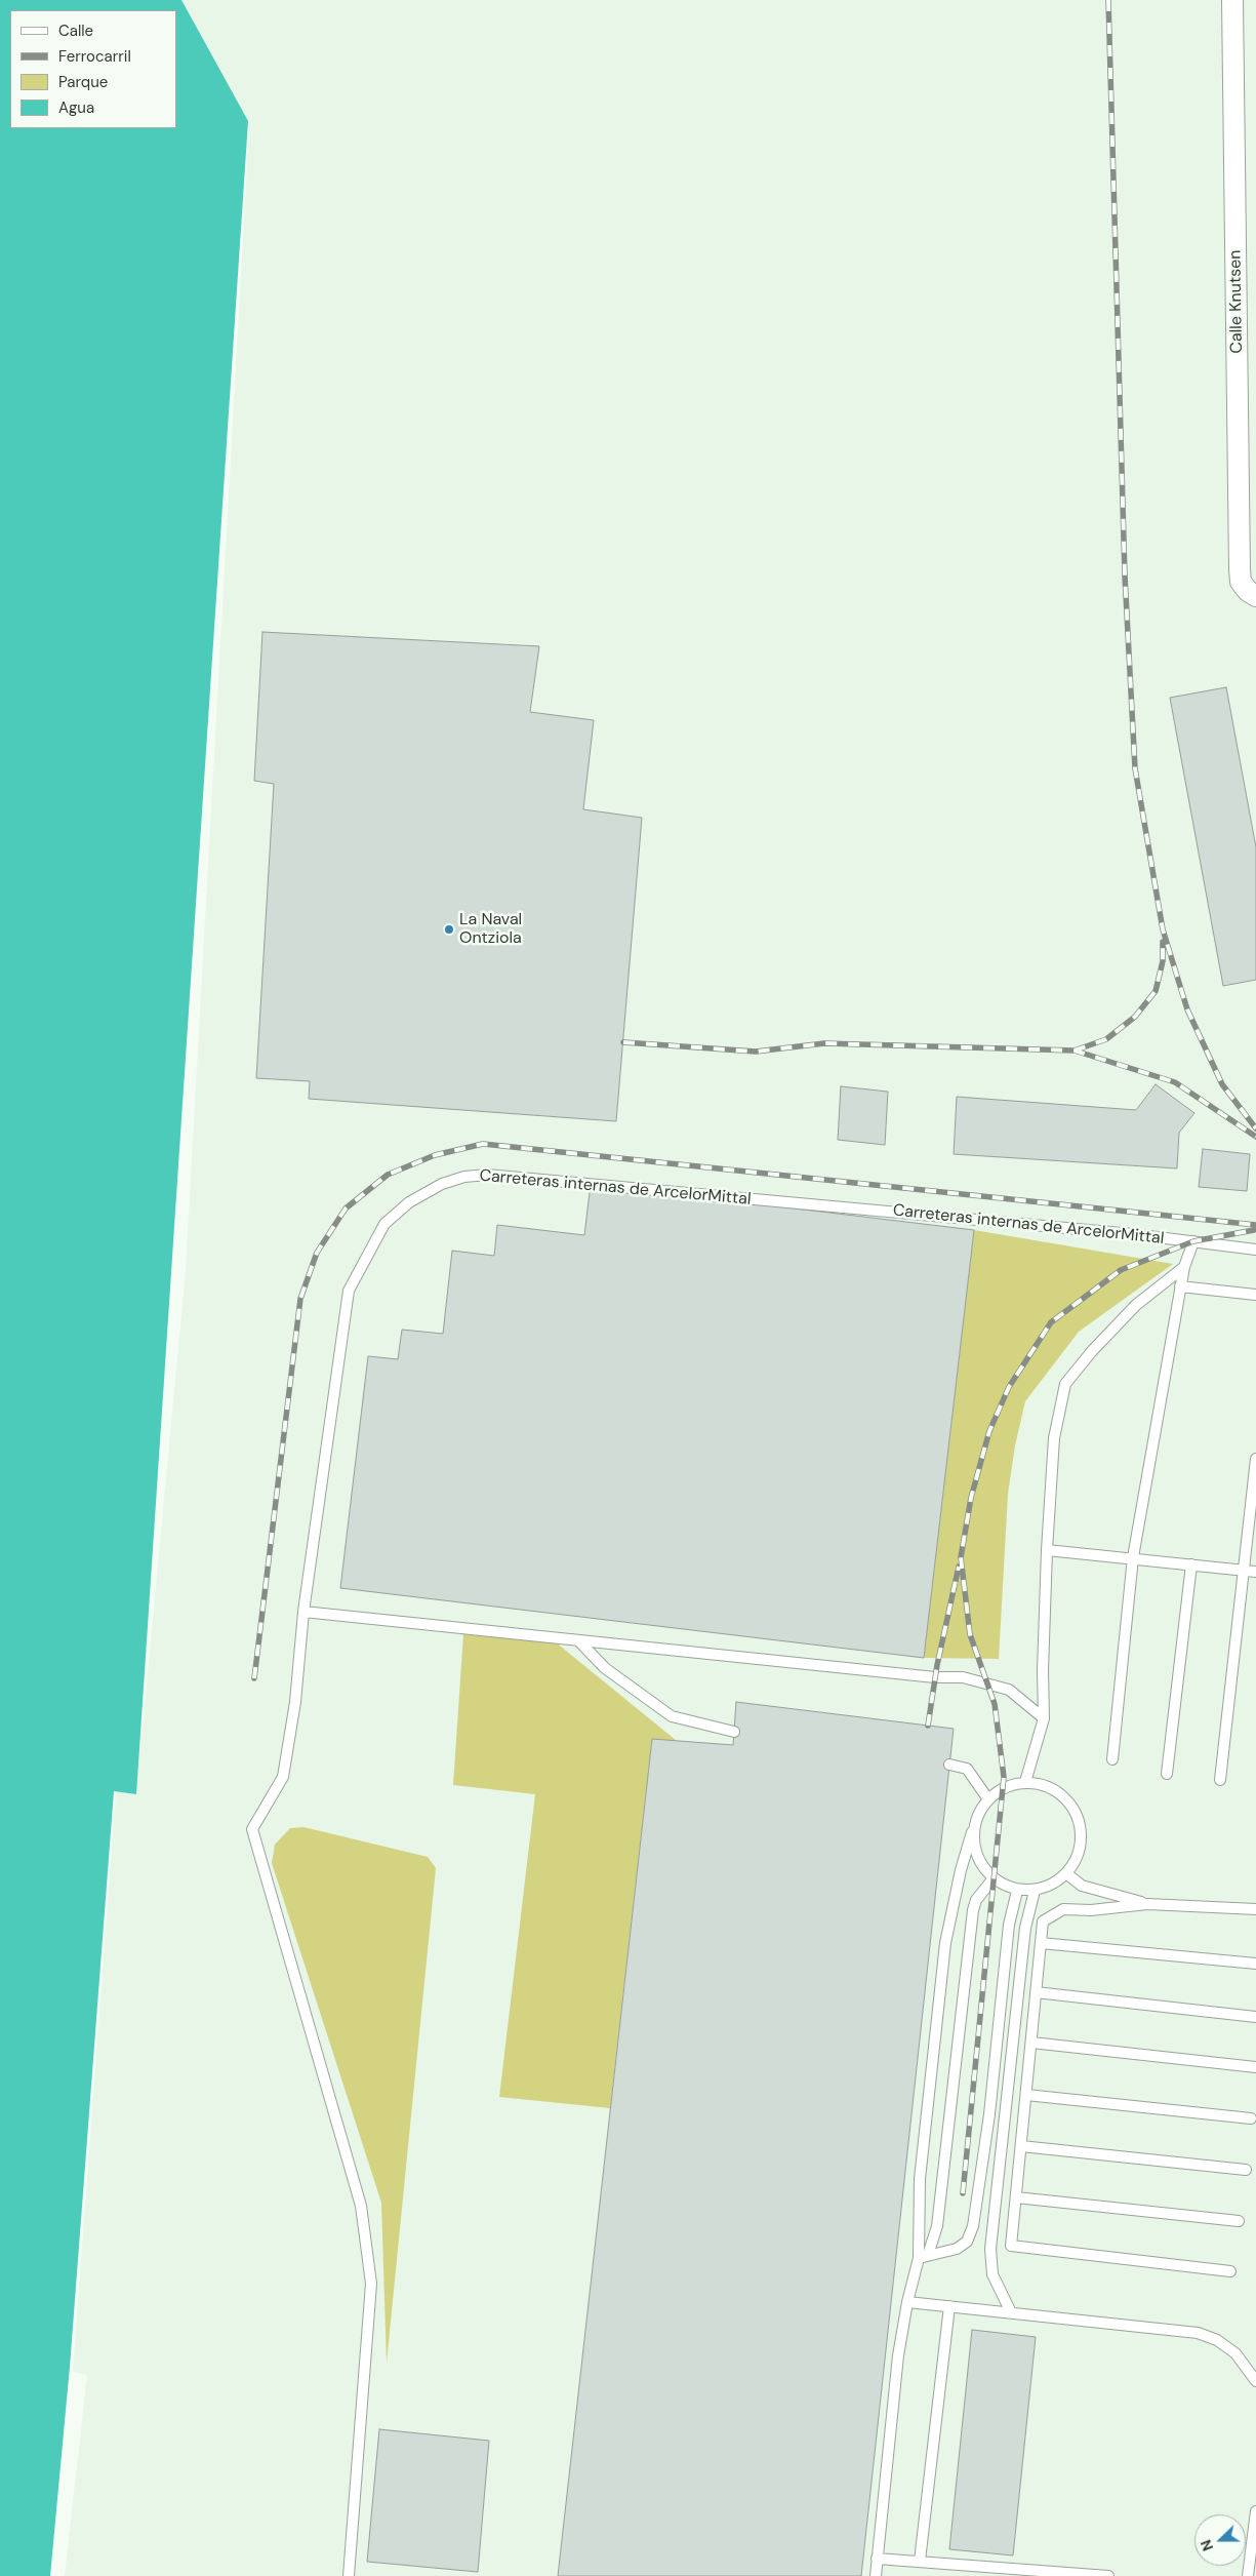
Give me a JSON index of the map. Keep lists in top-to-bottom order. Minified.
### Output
{"streets":{"street":["Calle Knutsen"],"lane":["Carreteras internas de ArcelorMittal"]},"places":["La Naval Ontziola"],"legend":["Calle","Ferrocarril","Parque","Agua"],"north":"left"}
